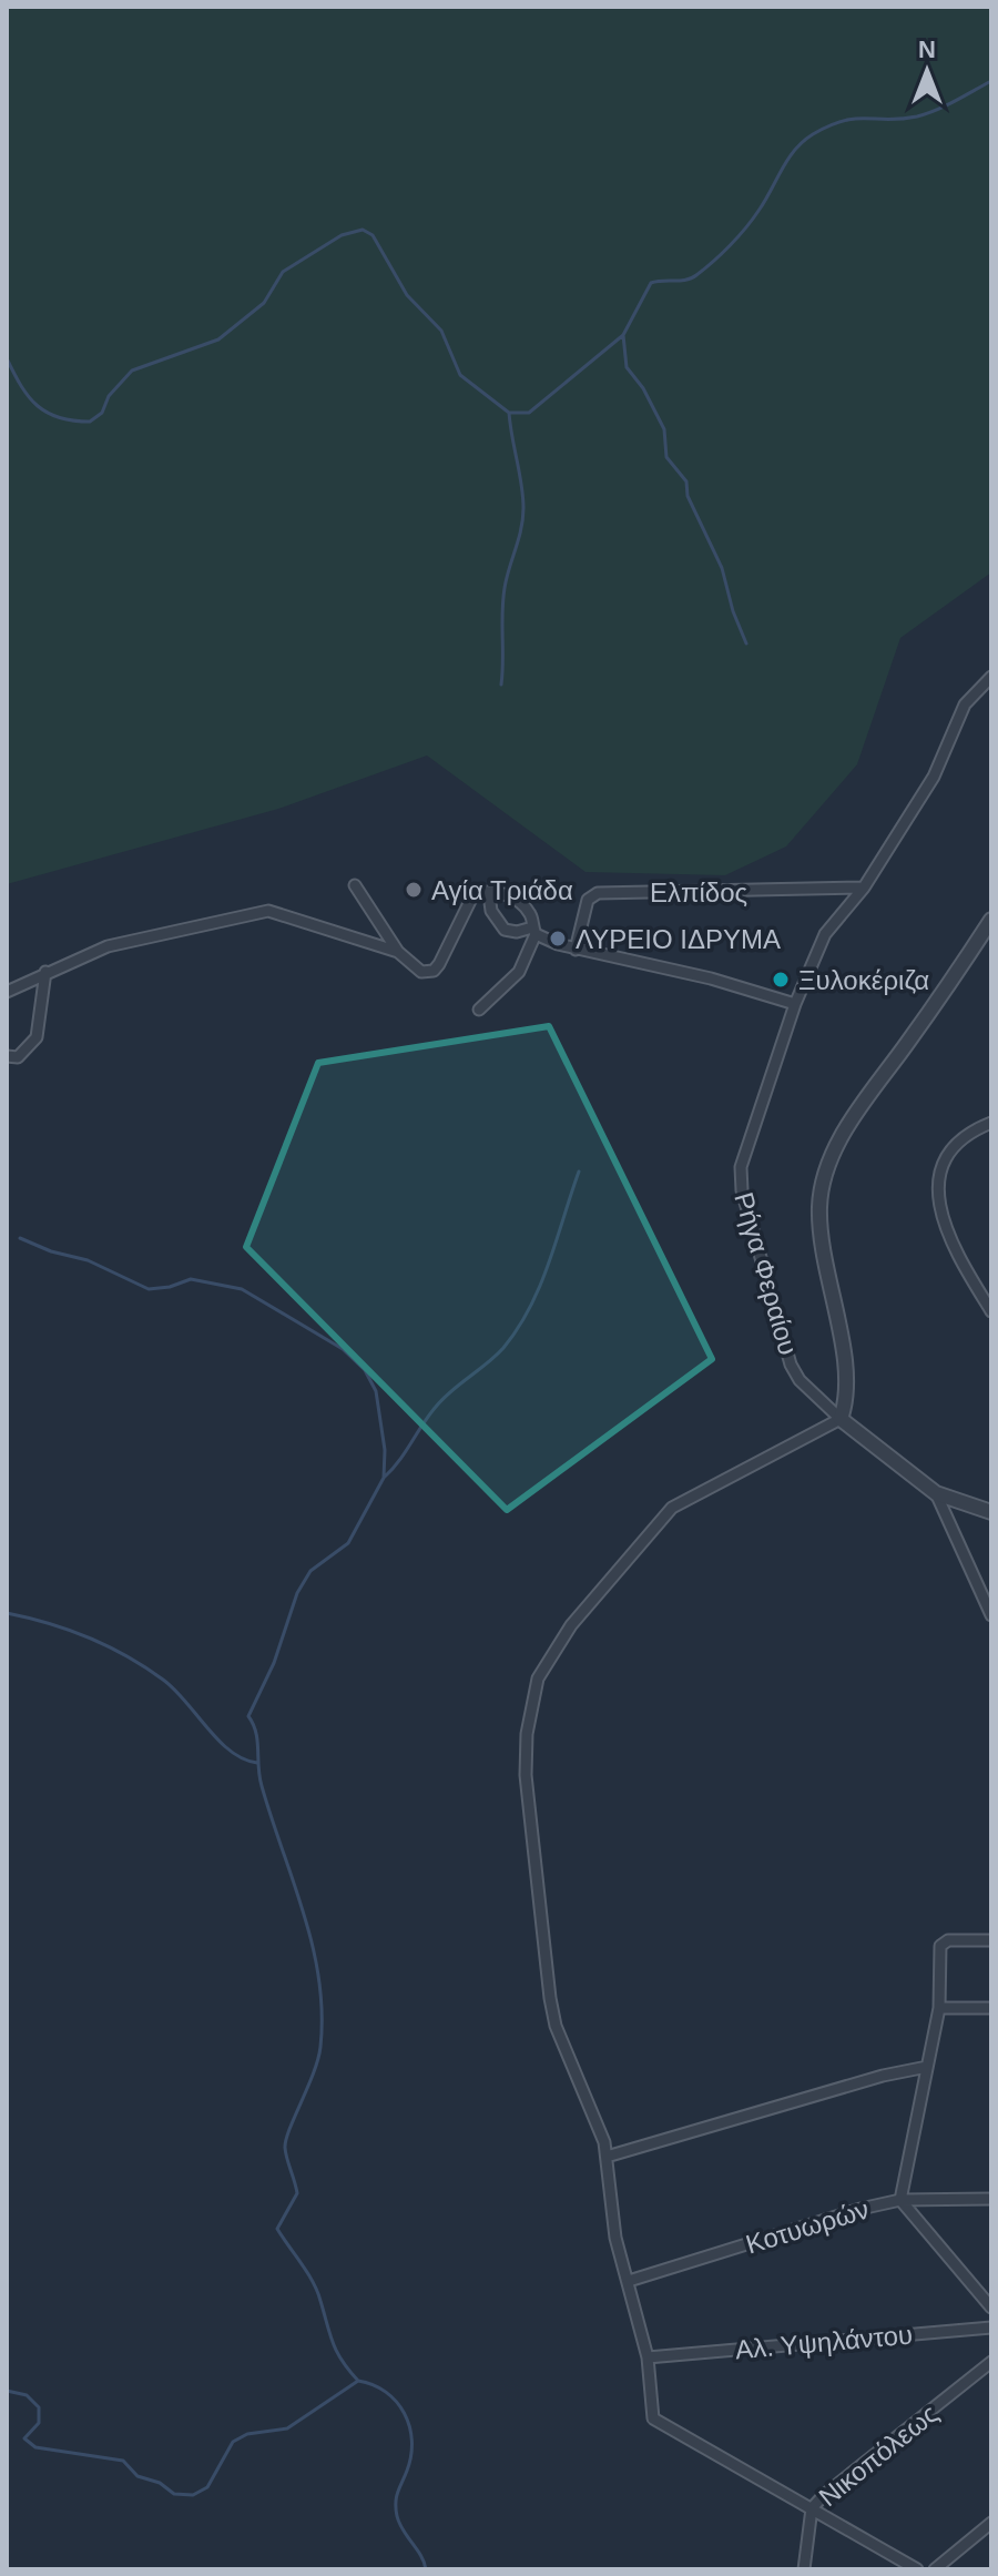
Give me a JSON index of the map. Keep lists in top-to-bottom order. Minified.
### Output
{"streets":{"street":["Ελπίδος","Ρήγα Φεραίου","Κοτυωρών","Αλ. Υψηλάντου","Νικοπόλεως"]},"crossings":[["Ελπίδος","Ρήγα Φεραίου"]],"places":["Αγία Τριάδα","ΛΥΡΕΙΟ ΙΔΡΥΜΑ","Ξυλοκέριζα"],"north":"top"}
